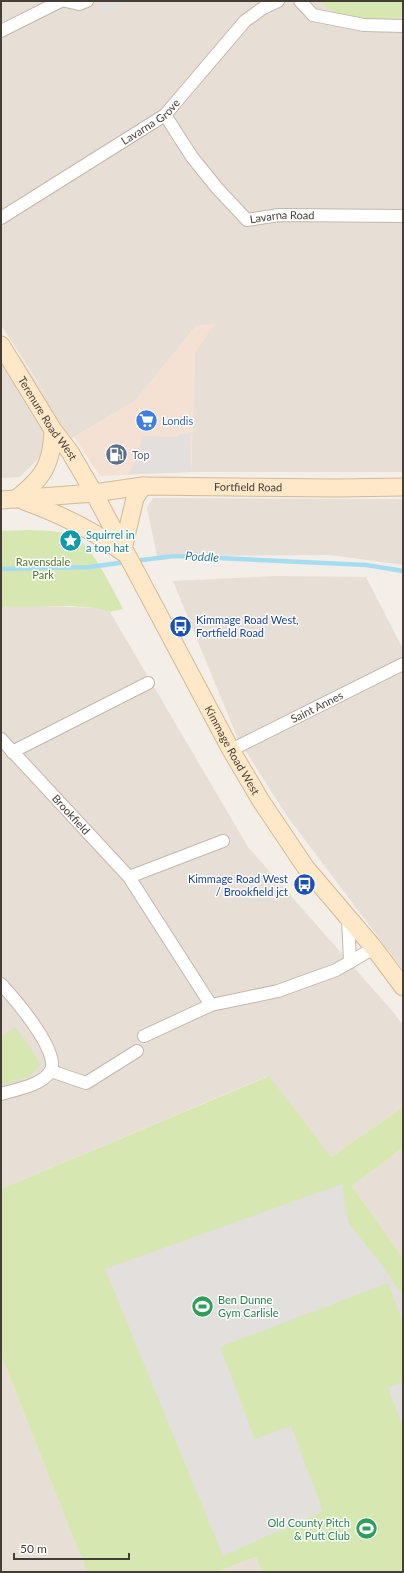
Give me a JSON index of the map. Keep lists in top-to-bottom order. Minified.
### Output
{"streets":{"main road":["Terenure Road West","Fortfield Road","Kimmage Road West"],"street":["Lavarna Grove","Lavarna Road","Saint Annes","Brookfield"]},"crossings":[["Lavarna Grove","Lavarna Road"],["Terenure Road West","Fortfield Road"],["Terenure Road West","Kimmage Road West"],["Fortfield Road","Kimmage Road West"],["Saint Annes","Kimmage Road West"]],"water":["Poddle"],"parks":["Ravensdale Park"],"places":{"supermarket":["Londis"],"fuel station":["Top"],"place":["Squirrel in a top hat"],"bus stop":["Kimmage Road West, Fortfield Road","Kimmage Road West / Brookfield jct"],"sports":["Ben Dunne Gym Carlisle","Old County Pitch & Putt Club"]},"scale_bar":"50 m"}
